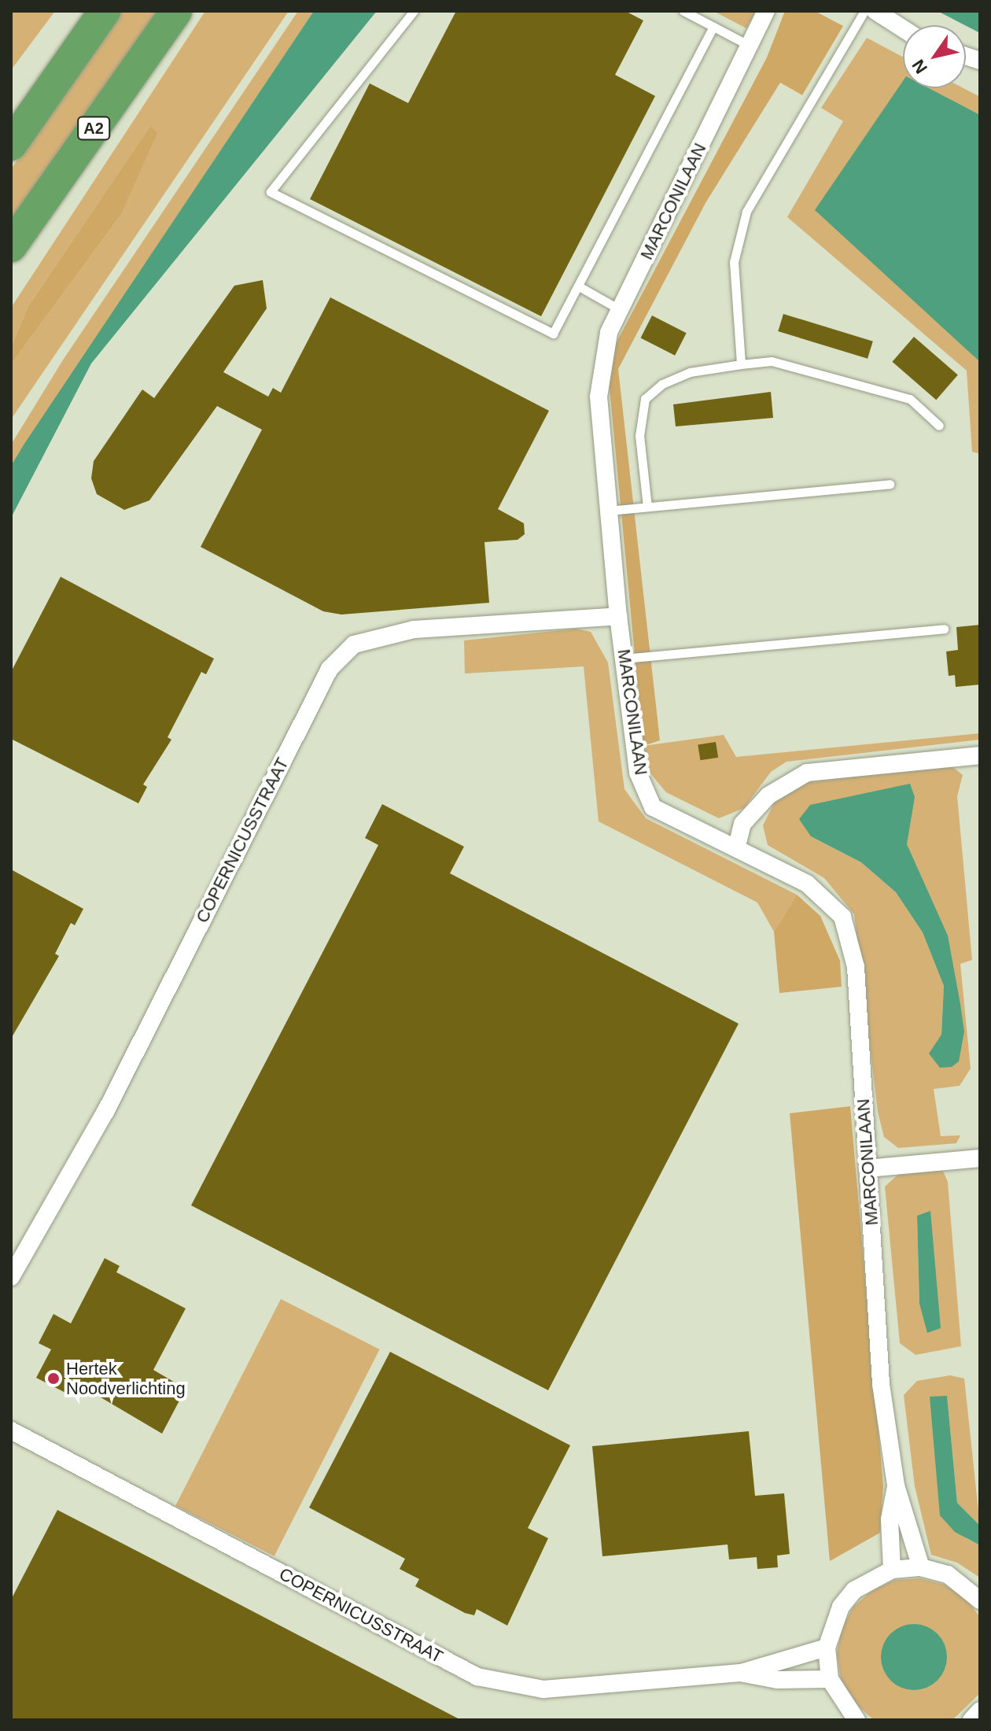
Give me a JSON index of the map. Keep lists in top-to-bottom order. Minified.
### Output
{"streets":{"highway":["A2"],"street":["MARCONILAAN","COPERNICUSSTRAAT"]},"crossings":[["MARCONILAAN","COPERNICUSSTRAAT"]],"places":["Hertek Noodverlichting"],"north":"bottom left"}
